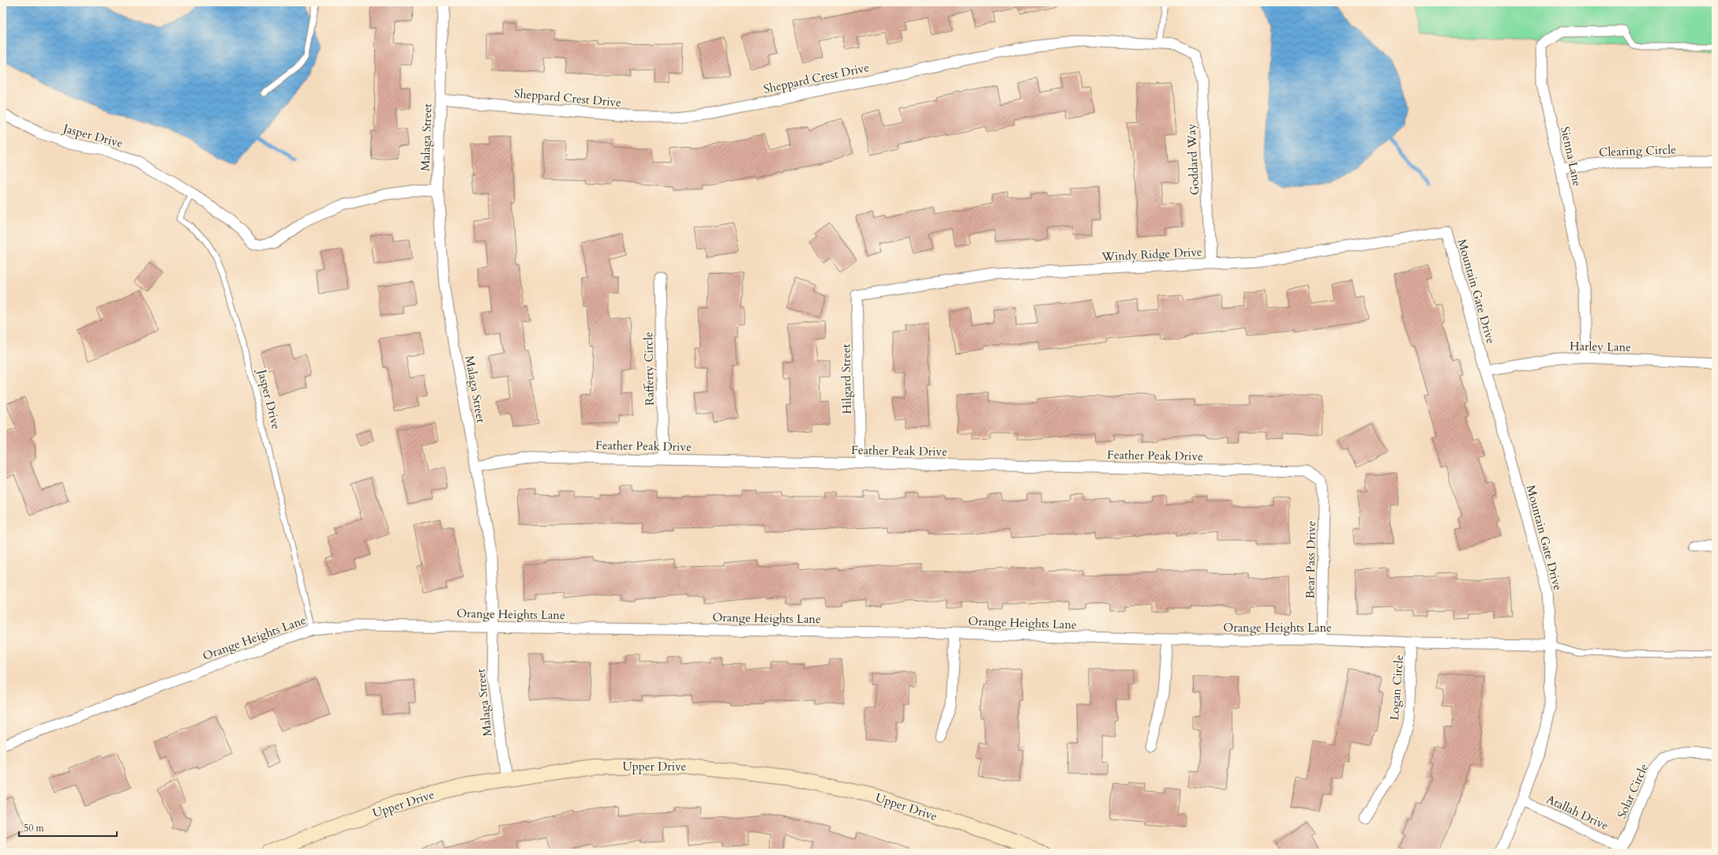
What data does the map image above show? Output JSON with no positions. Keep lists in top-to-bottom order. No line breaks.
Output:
{"streets":{"main road":["Upper Drive"],"street":["Sheppard Crest Drive","Jasper Drive","Malaga Street","Clearing Circle","Sienna Lane","Goddard Way","Windy Ridge Drive","Mountain Gate Drive","Harley Lane","Rafferty Circle","Hilgard Street","Feather Peak Drive","Bear Pass Drive","Orange Heights Lane","Logan Circle","Solar Circle","Atallah Drive"]},"crossings":[["Sheppard Crest Drive","Malaga Street"],["Sheppard Crest Drive","Goddard Way"],["Jasper Drive","Malaga Street"],["Jasper Drive","Orange Heights Lane"],["Malaga Street","Feather Peak Drive"],["Malaga Street","Orange Heights Lane"],["Malaga Street","Upper Drive"],["Clearing Circle","Sienna Lane"],["Sienna Lane","Harley Lane"],["Goddard Way","Windy Ridge Drive"],["Windy Ridge Drive","Mountain Gate Drive"],["Windy Ridge Drive","Hilgard Street"],["Mountain Gate Drive","Harley Lane"],["Mountain Gate Drive","Orange Heights Lane"],["Mountain Gate Drive","Atallah Drive"],["Rafferty Circle","Feather Peak Drive"],["Hilgard Street","Feather Peak Drive"],["Feather Peak Drive","Bear Pass Drive"],["Bear Pass Drive","Orange Heights Lane"],["Orange Heights Lane","Logan Circle"],["Solar Circle","Atallah Drive"]],"scale_bar":"50 m"}
